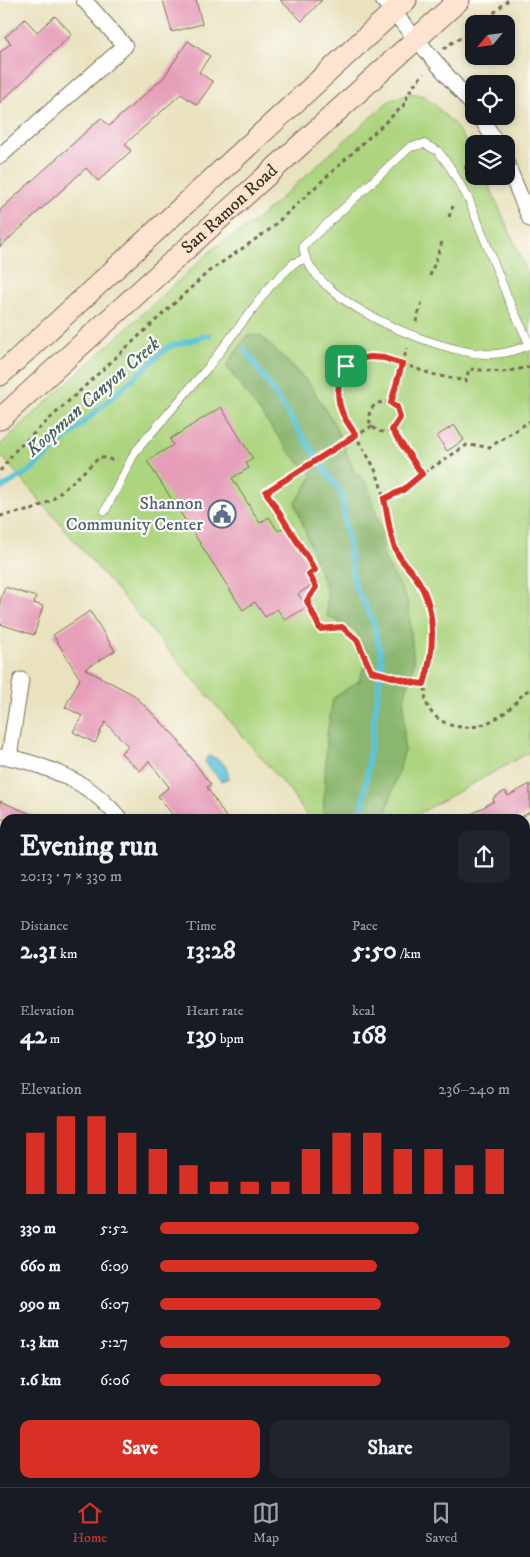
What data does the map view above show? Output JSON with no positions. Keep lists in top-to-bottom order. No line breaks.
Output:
{"streets":{"main road":["San Ramon Road"]},"water":["Koopman Canyon Creek"],"places":{"public building":["Shannon Community Center"]},"north":"bottom left","page":{"heading":["Evening run","20:13 · 7 × 330 m"],"stats":[["Distance","2.31 km"],["Time","13:28"],["Pace","5:50 /km"],["Elevation","42 m"],["Heart rate","139 bpm"],["kcal","168"]],"chart":["Elevation","236–240 m"],"list":[{"name":"330 m","note":"5:52"},{"name":"660 m","note":"6:09"},{"name":"990 m","note":"6:07"},{"name":"1.3 km","note":"5:27"},{"name":"1.6 km","note":"6:06"}],"buttons":["Save","Share"],"tabs":["Home","Map","Saved"]}}
